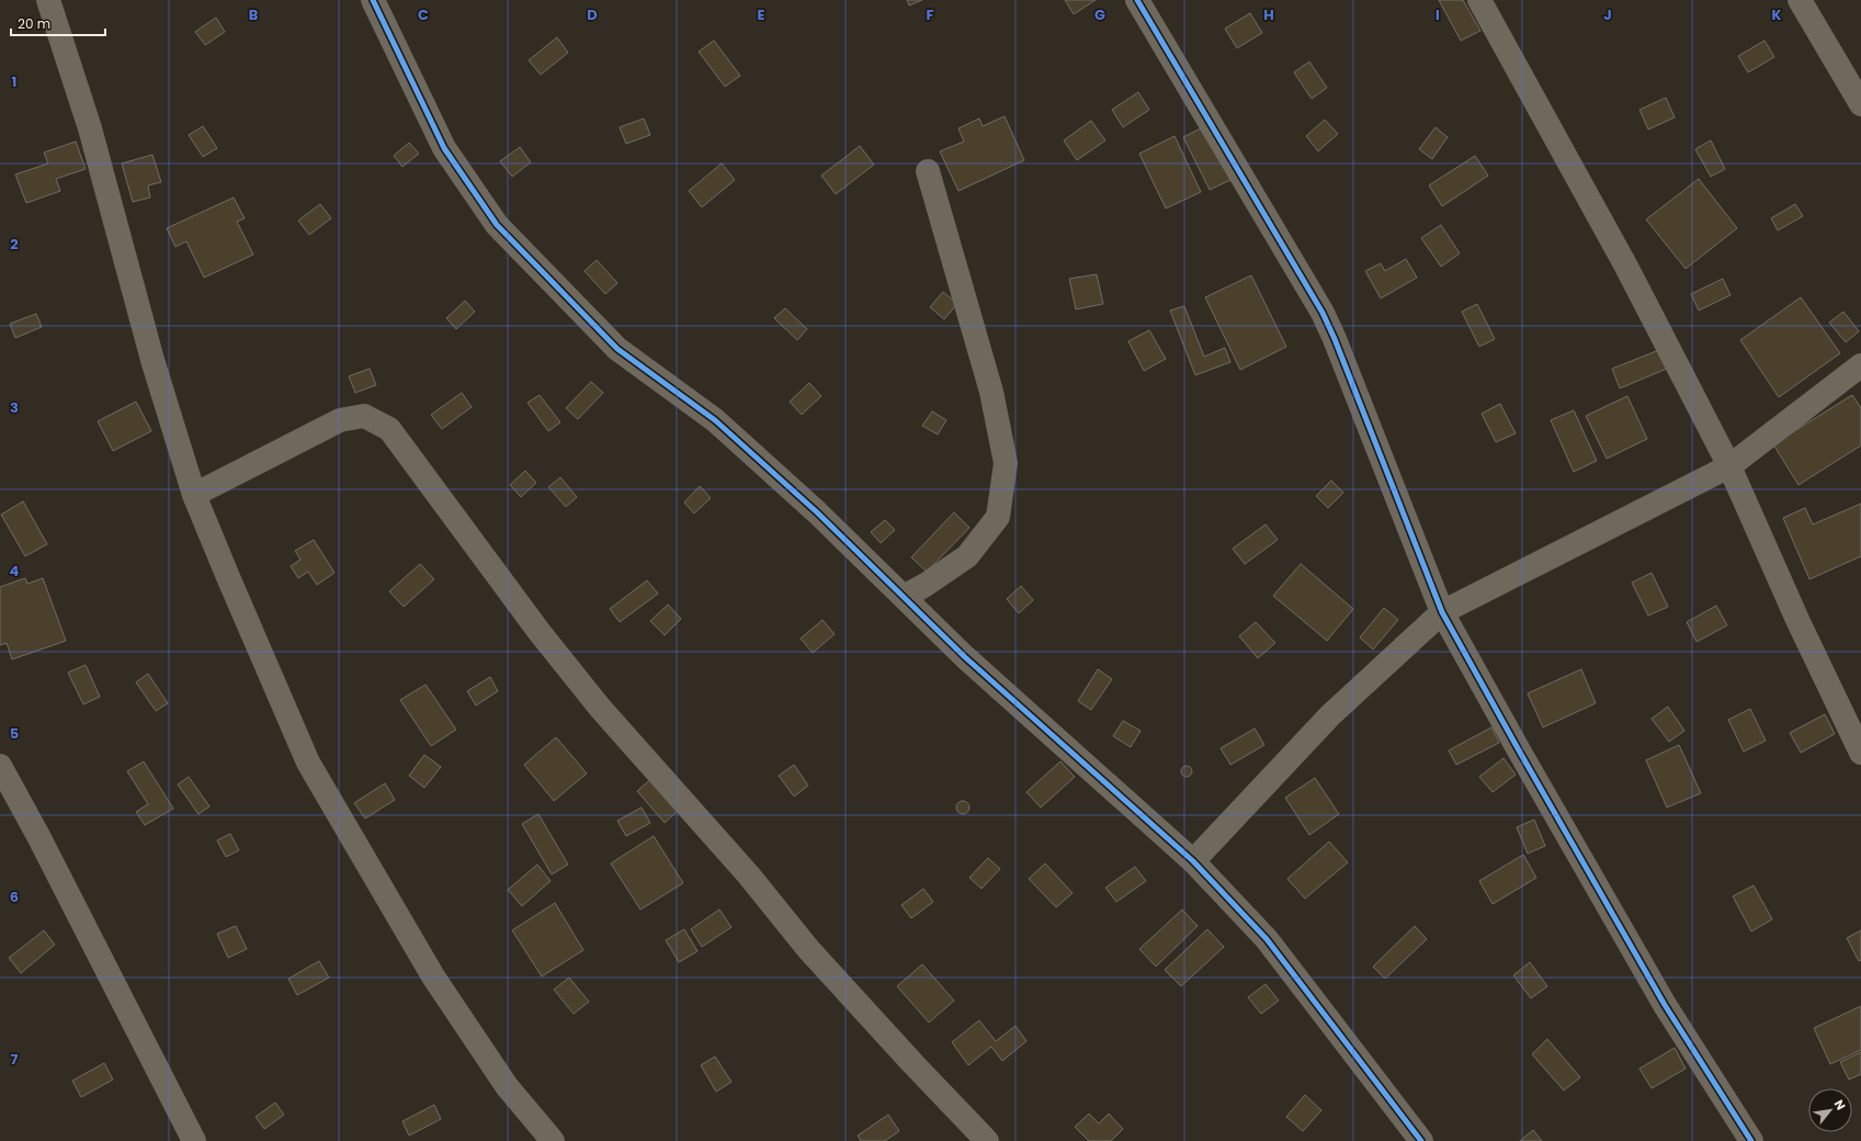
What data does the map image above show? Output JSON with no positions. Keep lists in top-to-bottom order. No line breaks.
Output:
{"scale_bar":"20 m","north":"top right","grid":{"columns":["B","C","D","E","F","G","H","I","J","K"],"rows":["1","2","3","4","5","6","7"]}}
